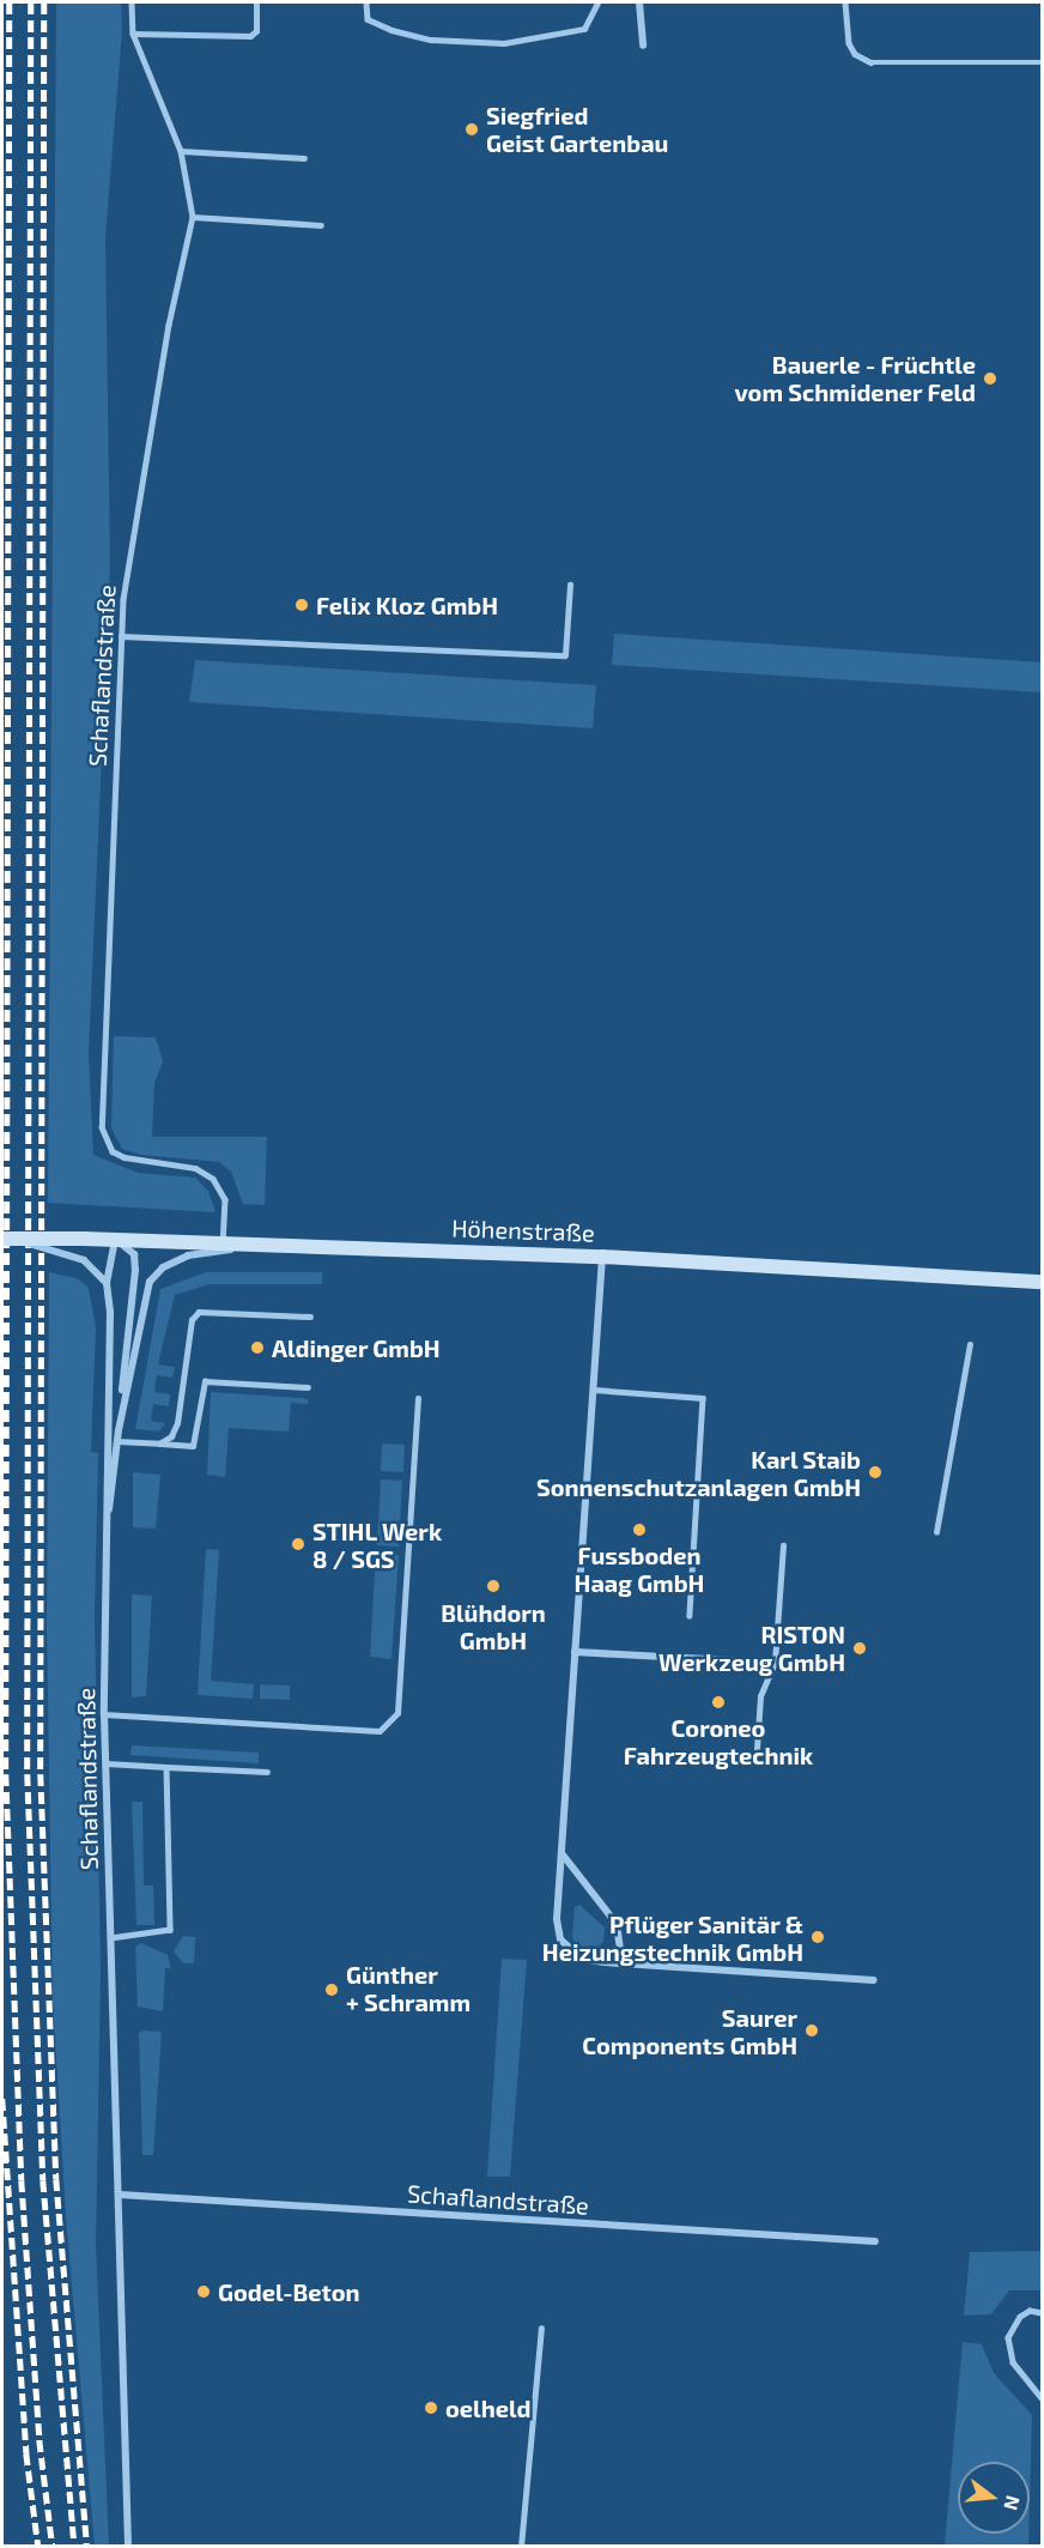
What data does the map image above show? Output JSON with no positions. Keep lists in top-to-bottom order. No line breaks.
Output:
{"streets":{"main road":["Höhenstraße"],"street":["Schaflandstraße"]},"crossings":[["Schaflandstraße","Höhenstraße"]],"places":["Siegfried Geist Gartenbau","Bauerle - Früchtle vom Schmidener Feld","Felix Kloz GmbH","Aldinger GmbH","Karl Staib Sonnenschutzanlagen GmbH","Fussboden Haag GmbH","STIHL Werk 8 / SGS","Blühdorn GmbH","RISTON Werkzeug GmbH","Coroneo Fahrzeugtechnik","Pflüger Sanitär & Heizungstechnik GmbH","Günther + Schramm","Saurer Components GmbH","Godel-Beton","oelheld"],"north":"right"}
